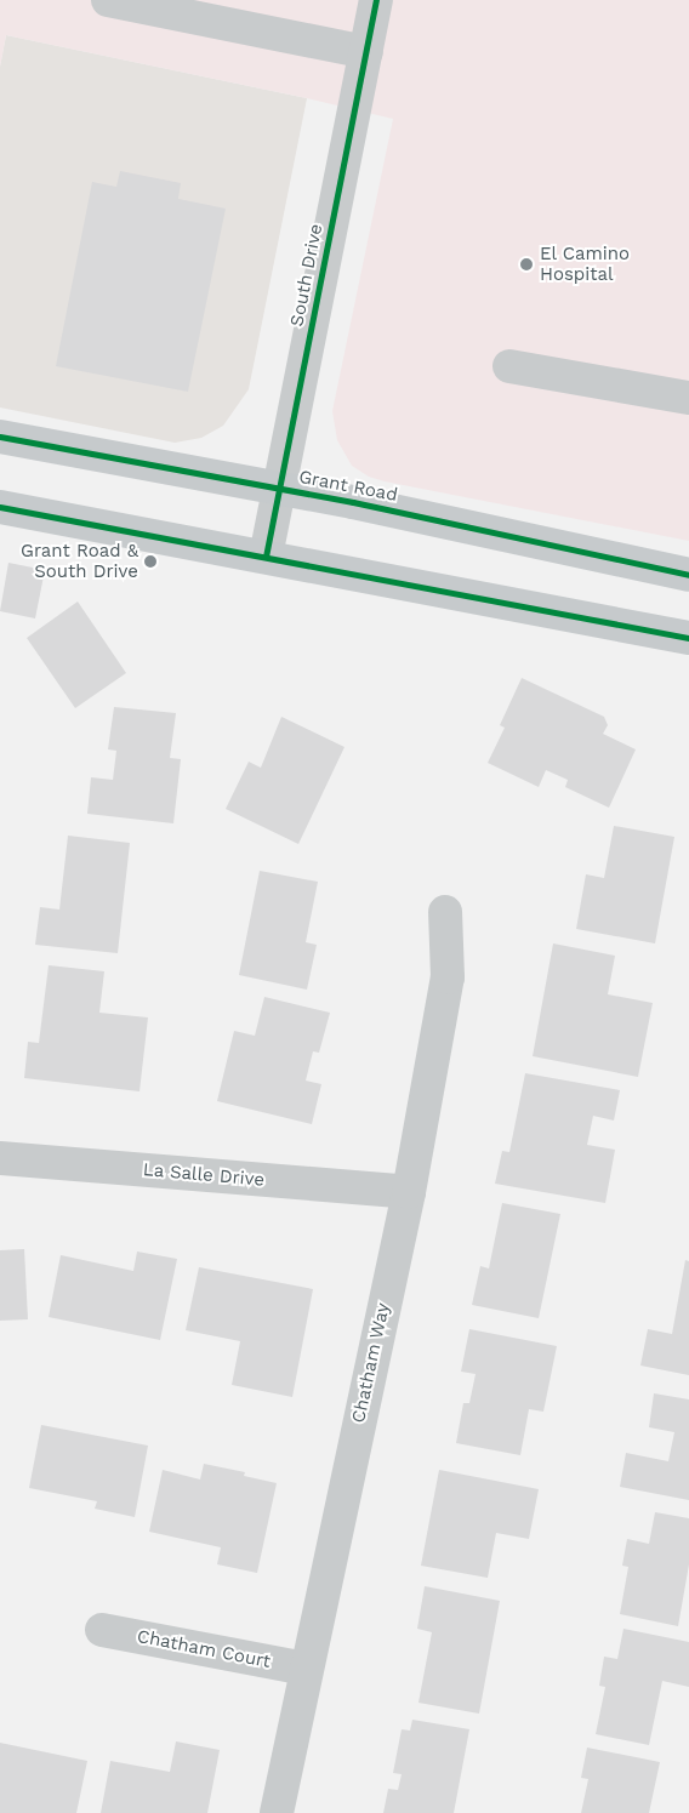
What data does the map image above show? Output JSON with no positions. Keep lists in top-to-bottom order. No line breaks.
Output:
{"streets":{"main road":["Grant Road"],"street":["South Drive","La Salle Drive","Chatham Way","Chatham Court"]},"crossings":[["South Drive","Grant Road"],["La Salle Drive","Chatham Way"],["Chatham Way","Chatham Court"]],"places":["El Camino Hospital","Grant Road & South Drive"]}
